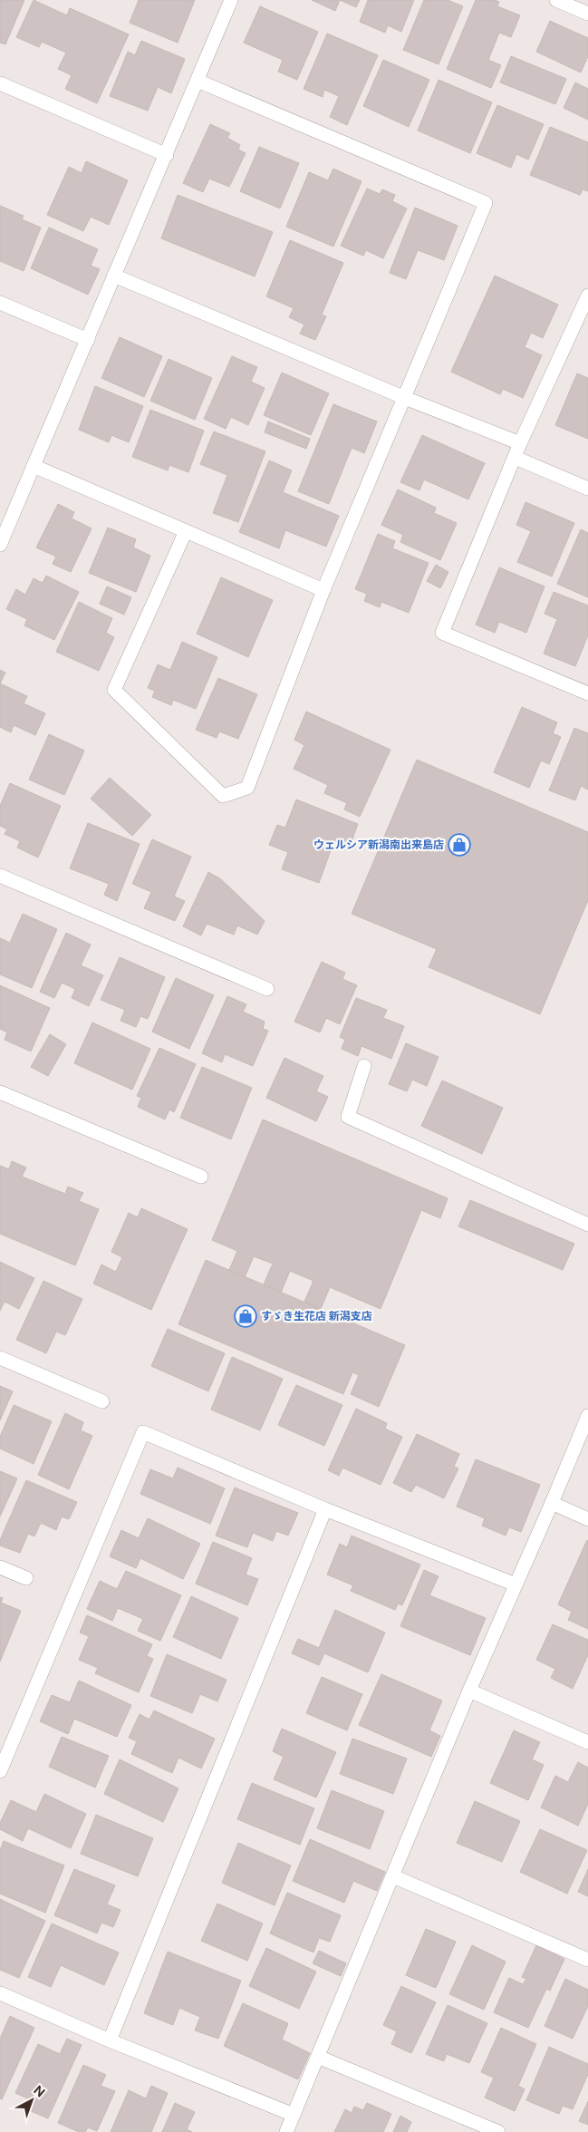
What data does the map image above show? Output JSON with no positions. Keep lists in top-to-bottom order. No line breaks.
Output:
{"places":{"shop":["ウェルシア新潟南出来島店","すゞき生花店 新潟支店"]},"north":"top right"}
